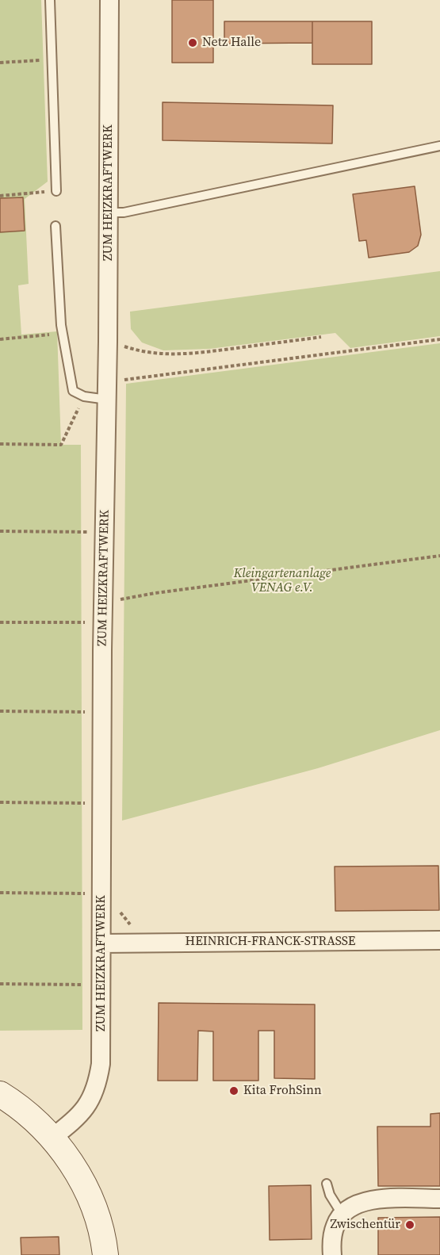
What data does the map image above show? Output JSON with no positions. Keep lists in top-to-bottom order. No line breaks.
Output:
{"streets":{"street":["ZUM HEIZKRAFTWERK","HEINRICH-FRANCK-STRASSE"]},"crossings":[["ZUM HEIZKRAFTWERK","HEINRICH-FRANCK-STRASSE"]],"parks":["Kleingartenanlage VENAG e.V."],"places":["Netz Halle","Kita FrohSinn","Zwischentür"]}
